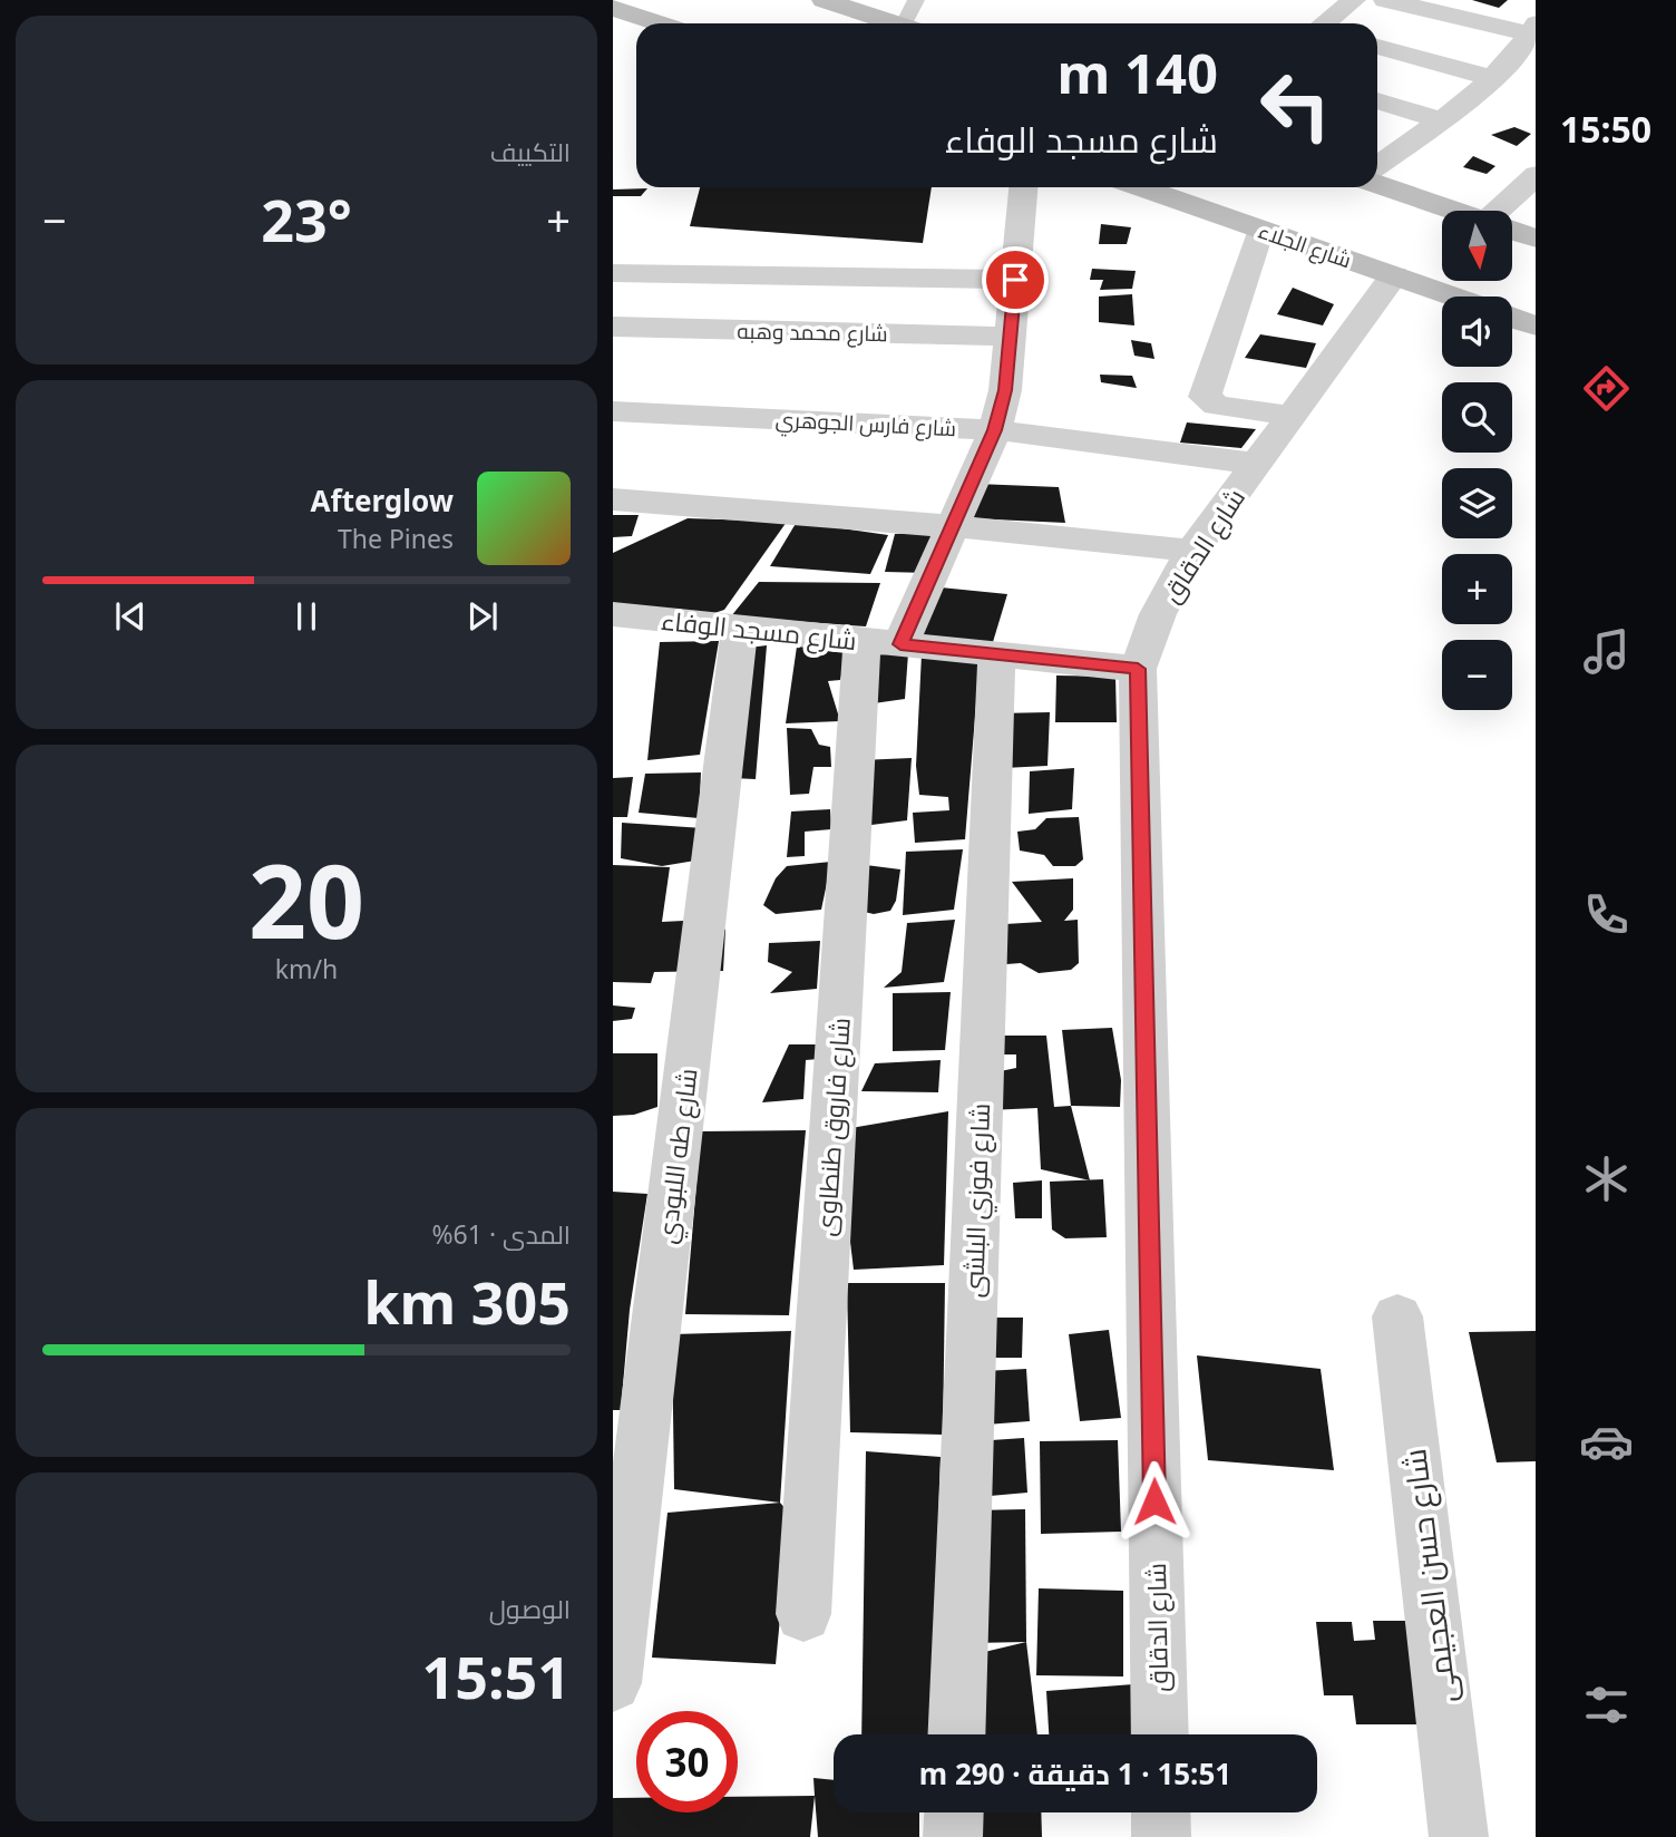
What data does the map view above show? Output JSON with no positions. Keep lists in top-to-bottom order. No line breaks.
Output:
{"streets":{"main road":["شارع الجلاء"],"street":["شارع محمد وهبه","شارع فارس الجوهري","شارع الدقاق","شارع مسجد الوفاء","شارع فاروق طنطاوى","شارع طه اللبودي","شارع فوزي البلشى","شارع حسن العجيمى"]},"crossings":[["شارع الجلاء","شارع الدقاق"],["شارع محمد وهبه","شارع فاروق طنطاوى"],["شارع فارس الجوهري","شارع الدقاق"],["شارع فارس الجوهري","شارع فاروق طنطاوى"],["شارع الدقاق","شارع مسجد الوفاء"],["شارع مسجد الوفاء","شارع فاروق طنطاوى"],["شارع مسجد الوفاء","شارع طه اللبودي"],["شارع مسجد الوفاء","شارع فوزي البلشى"]],"north":"bottom","page":{"tabs":"15:50","tile":["التكييف",["20","km/h"],["المدى · 61%","305 km"],["الوصول","15:51"]],"turn":["140 m","شارع مسجد الوفاء"],"heat":["−","23°","+"],"map_buttons":["+","−"],"song":["Afterglow","The Pines"],"limit":"30","trip":"15:51 · 1 دقيقة · 290 m"}}
